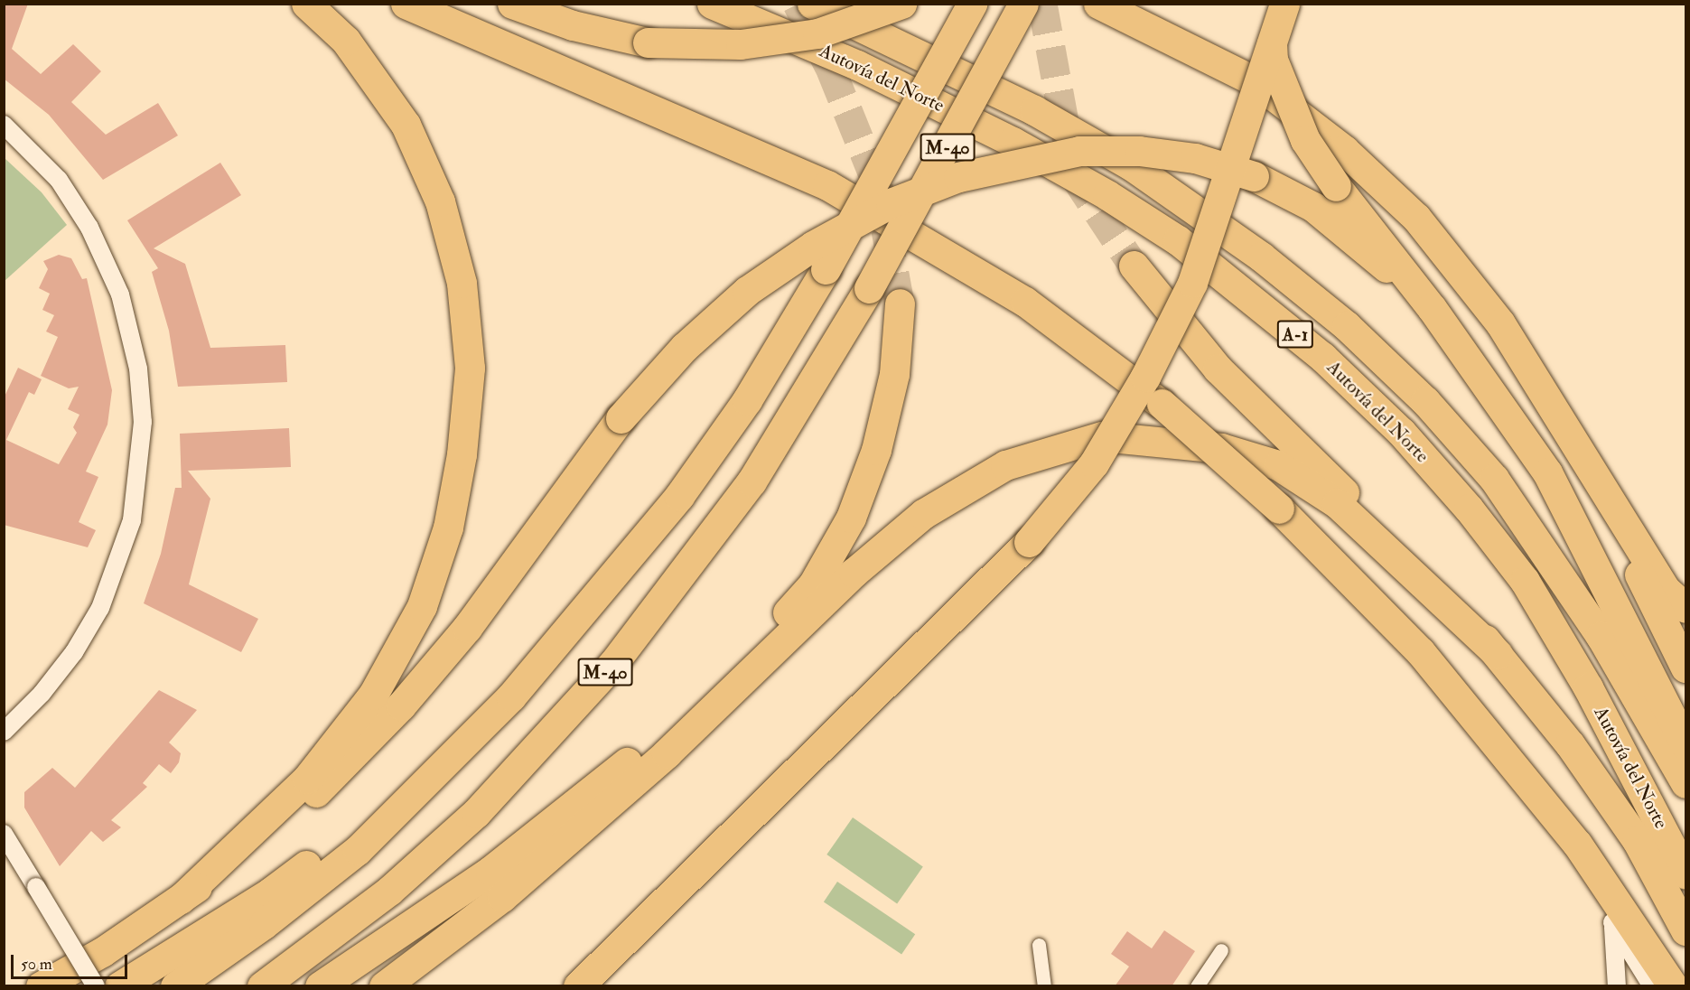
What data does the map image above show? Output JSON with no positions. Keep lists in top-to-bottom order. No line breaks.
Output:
{"streets":{"highway":["Autovía del Norte","M-40","A-1"]},"scale_bar":"50 m"}
